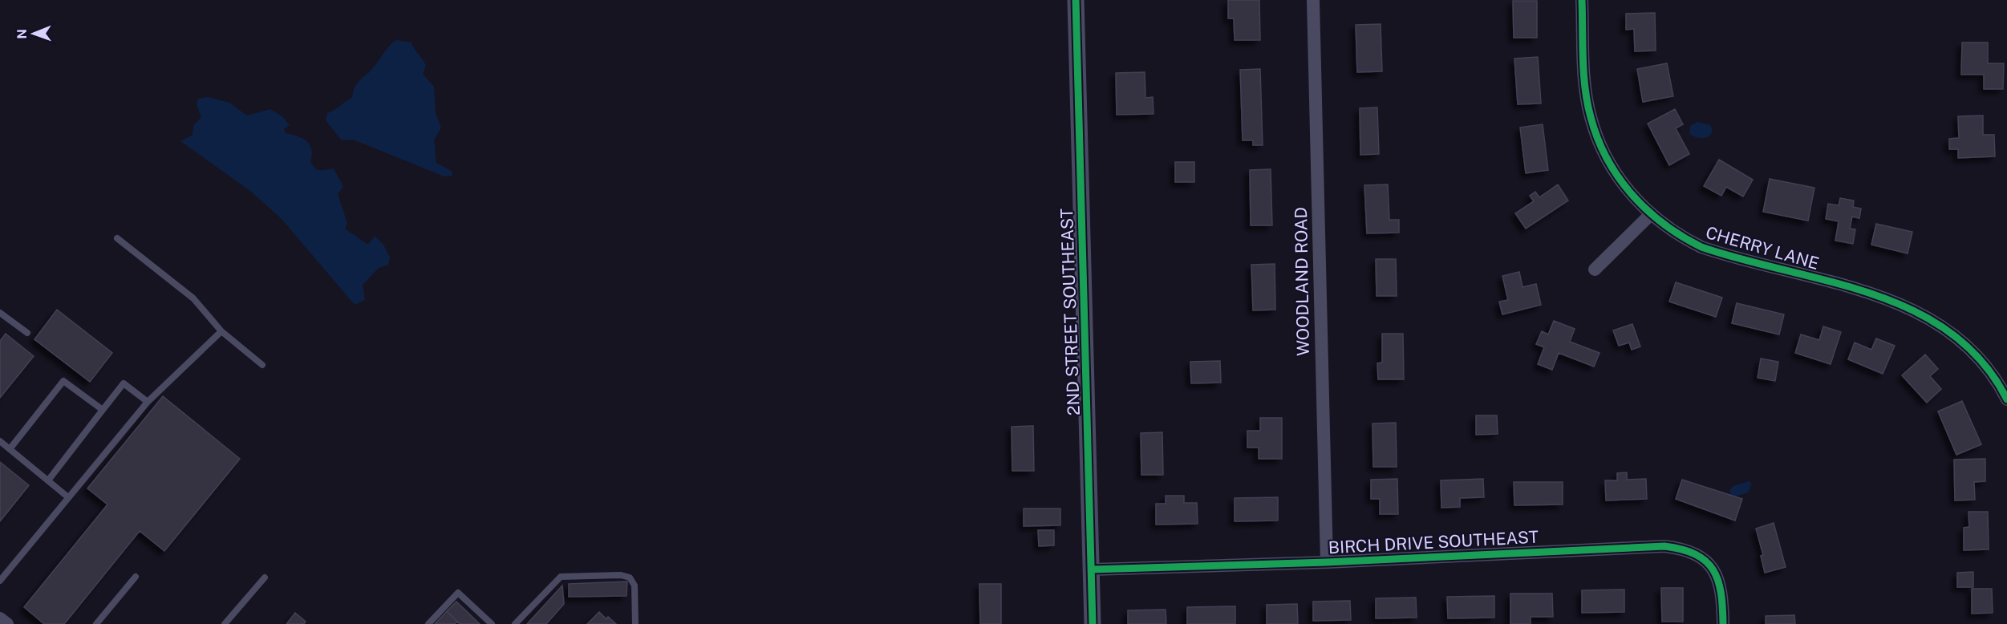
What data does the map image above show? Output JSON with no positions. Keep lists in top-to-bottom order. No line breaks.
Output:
{"streets":{"street":["CHERRY LANE","WOODLAND ROAD","2ND STREET SOUTHEAST","BIRCH DRIVE SOUTHEAST"]},"crossings":[["WOODLAND ROAD","BIRCH DRIVE SOUTHEAST"],["2ND STREET SOUTHEAST","BIRCH DRIVE SOUTHEAST"]],"north":"left"}
